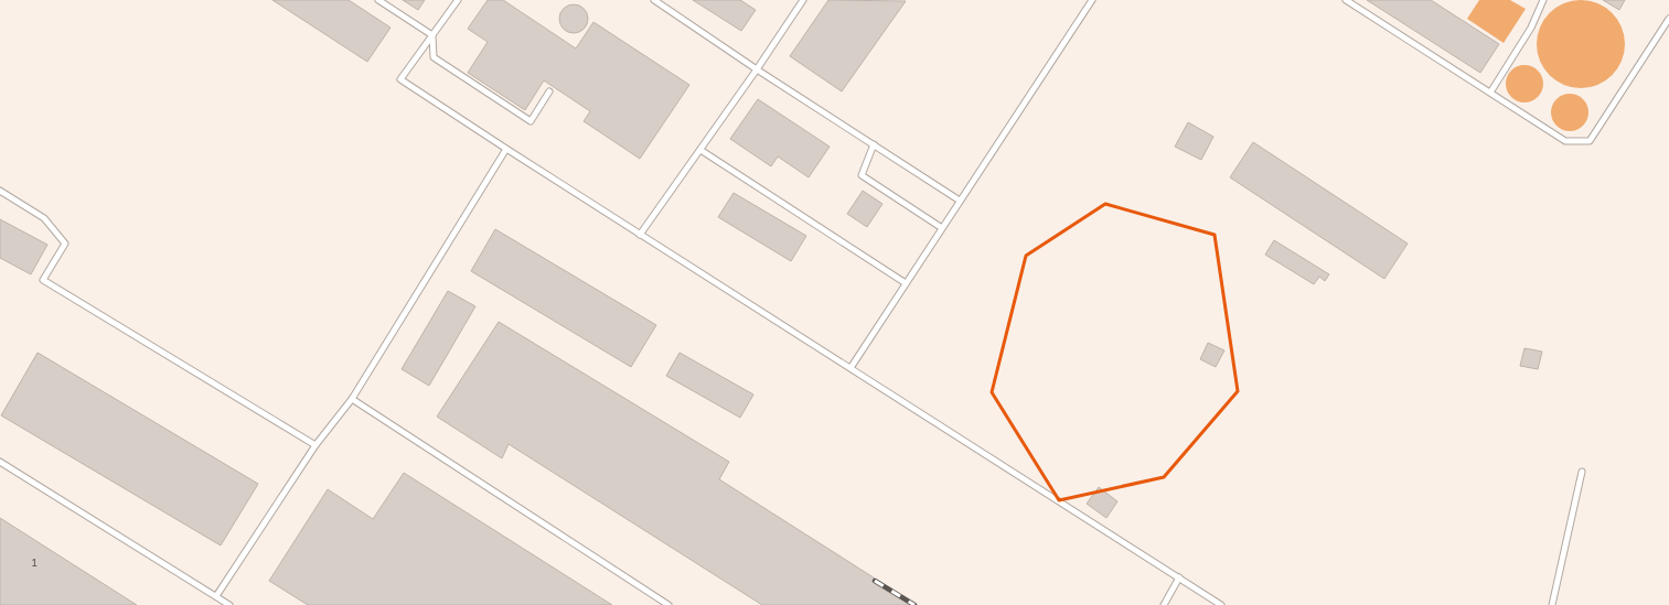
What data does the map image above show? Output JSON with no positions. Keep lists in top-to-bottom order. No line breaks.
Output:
{"house_numbers":["1"]}
